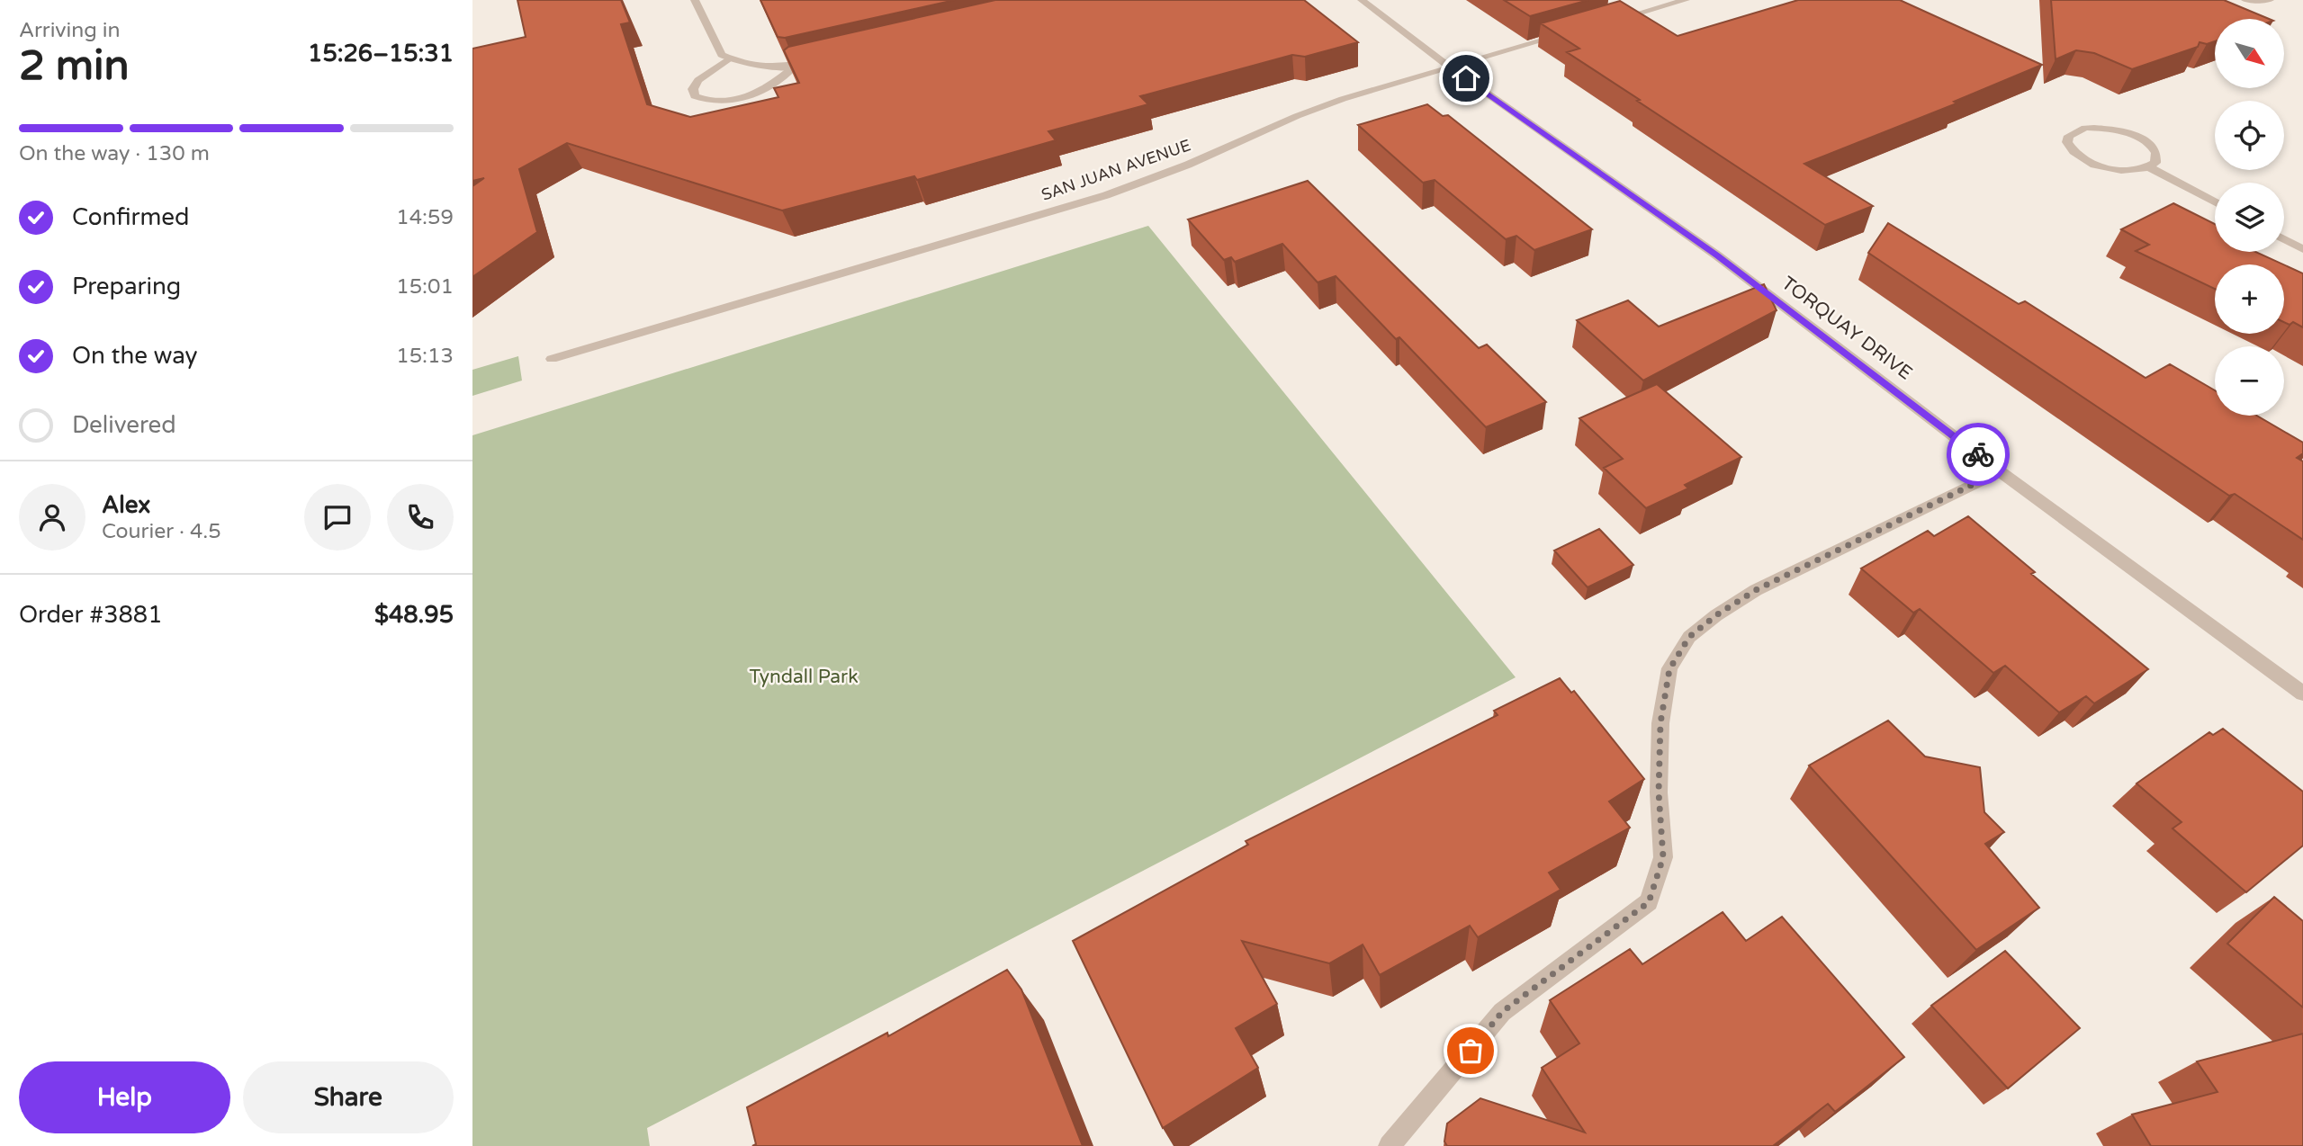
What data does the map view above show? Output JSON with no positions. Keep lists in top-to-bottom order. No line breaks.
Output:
{"streets":{"street":["SAN JUAN AVENUE","TORQUAY DRIVE"]},"crossings":[["SAN JUAN AVENUE","TORQUAY DRIVE"]],"parks":["Tyndall Park"],"north":"bottom right","page":{"heading":["2 min","Arriving in","15:26–15:31"],"panel":["Alex","Courier · 4.5","Order #3881","$48.95"],"map_buttons":["+","−"],"bar":"On the way · 130 m","list":[["Confirmed","14:59"],["Preparing","15:01"],["On the way","15:13"],"Delivered"],"buttons":["Help","Share"]}}
